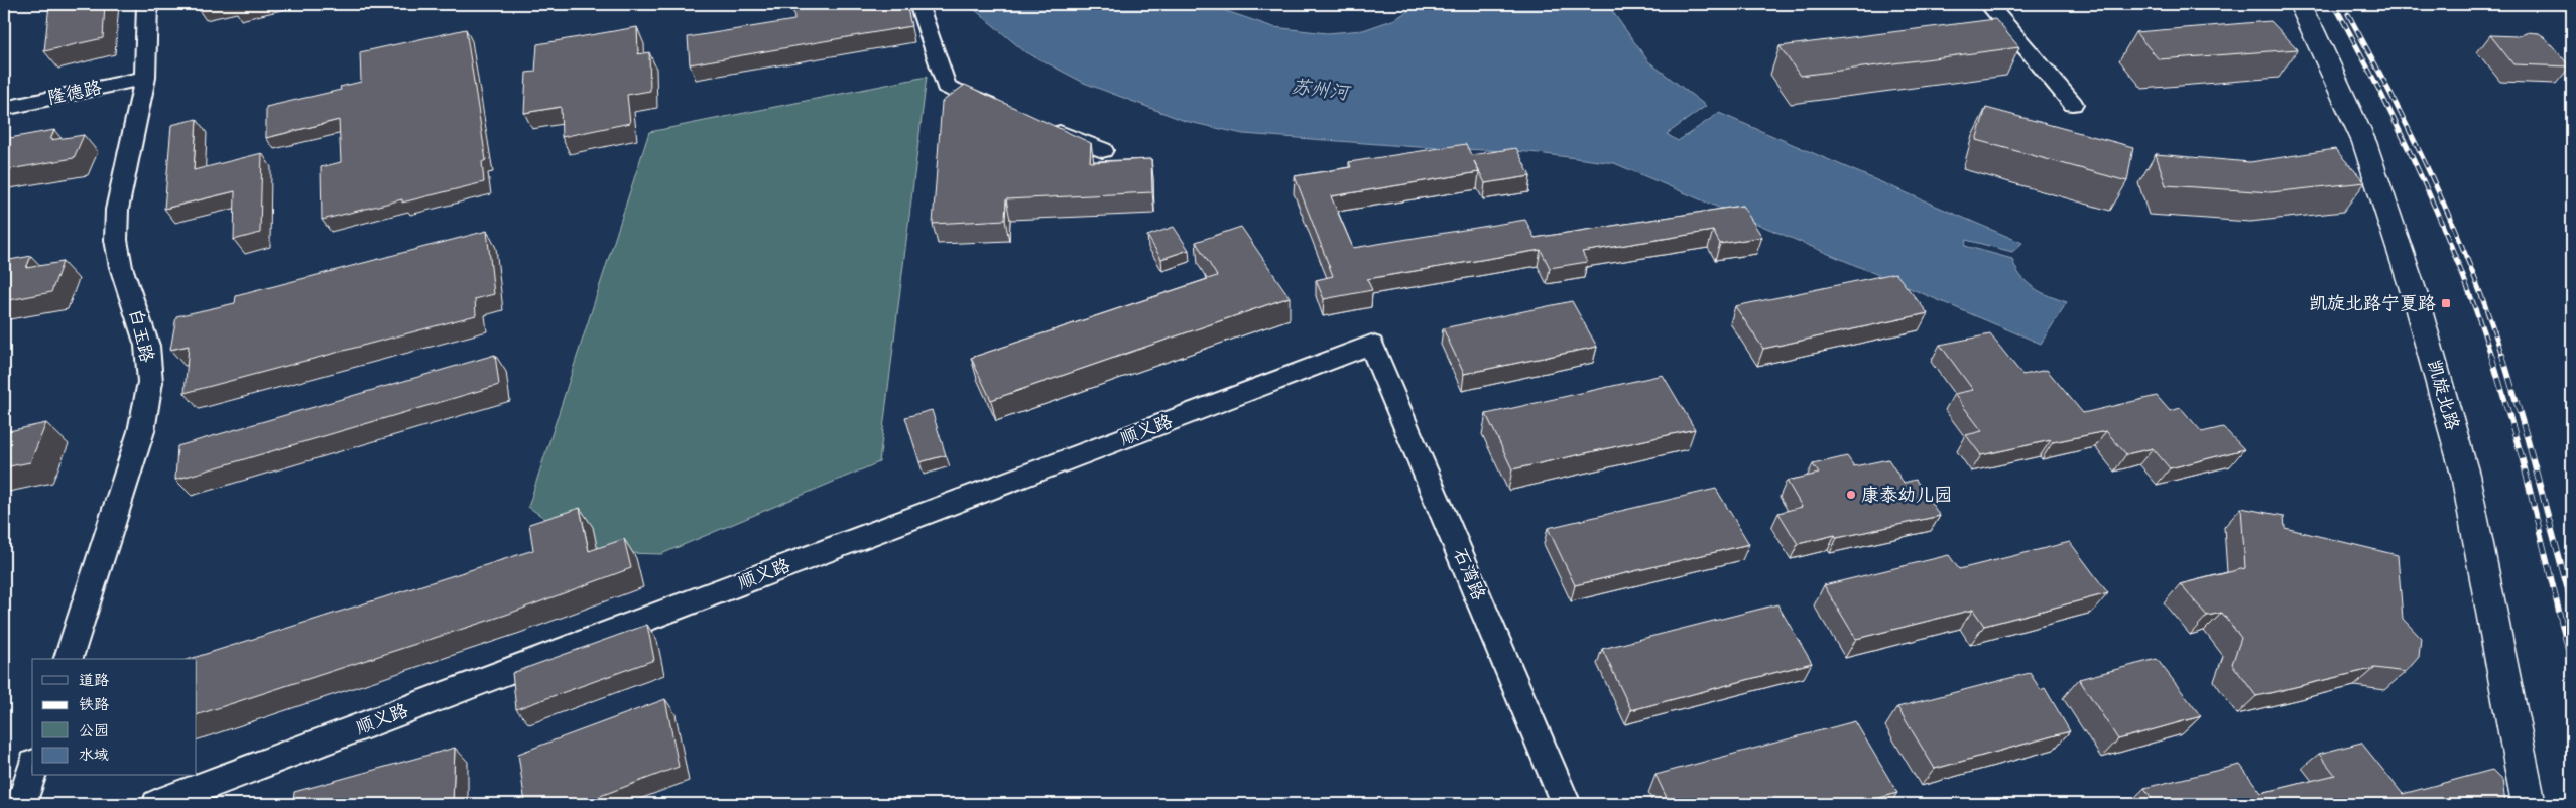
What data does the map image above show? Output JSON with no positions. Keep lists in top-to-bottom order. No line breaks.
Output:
{"streets":{"street":["隆德路","白玉路","凯旋北路","顺义路","石湾路"]},"crossings":[["隆德路","白玉路"],["顺义路","石湾路"]],"water":["苏州河"],"places":{"transit":["凯旋北路宁夏路"],"other":["康泰幼儿园"]},"legend":["道路","铁路","公园","水域"]}
